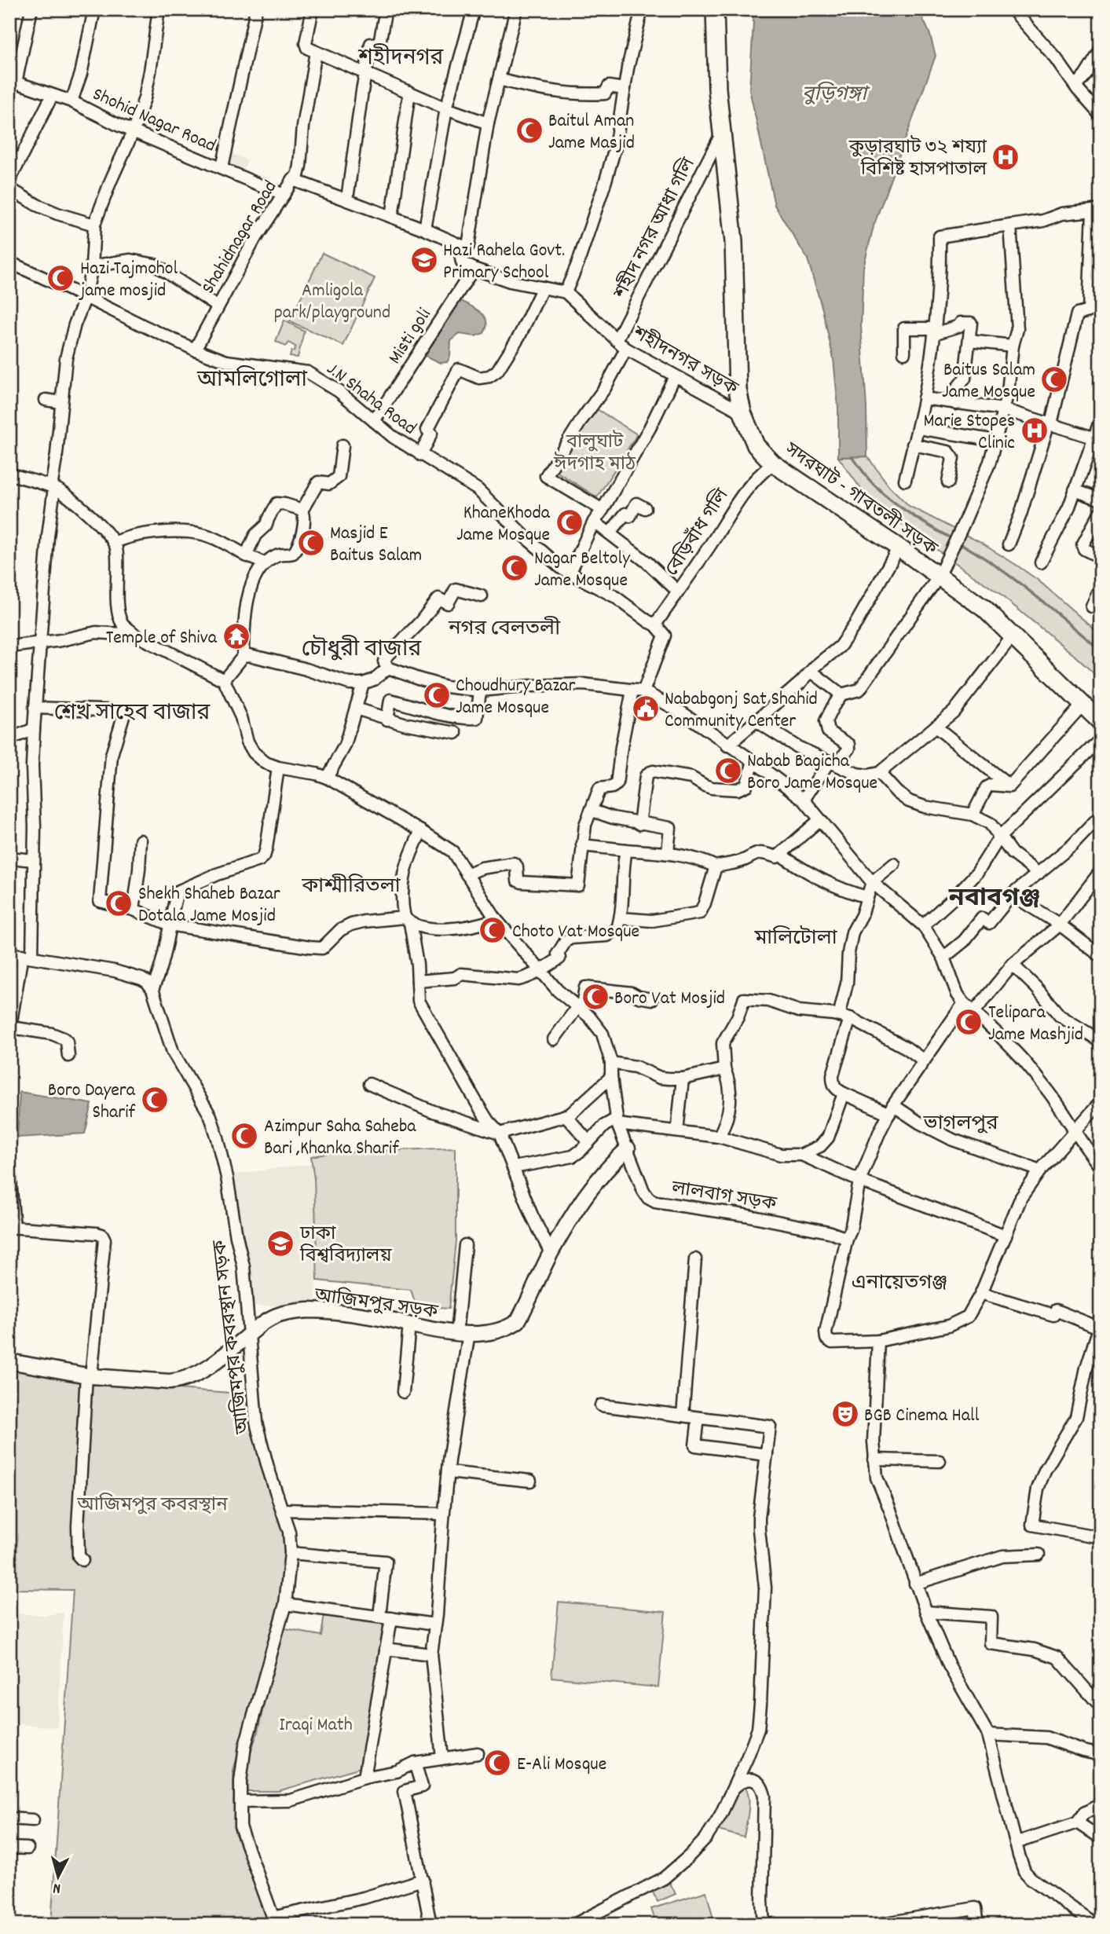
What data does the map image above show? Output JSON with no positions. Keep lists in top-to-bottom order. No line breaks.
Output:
{"streets":{"highway":["সদরঘাট - গাবতলী সড়ক"],"main road":["আজিমপুর সড়ক"],"street":["Shohid Nagar Road","শহীদ নগর আধা গলি","Shahidnagar Road","Misti goli","শহীদনগর সড়ক","J.N Shaha Road","বেড়িবাঁধ গলি","লালবাগ সড়ক","আজিমপুর কবরস্থান সড়ক"]},"crossings":[["Shohid Nagar Road","Shahidnagar Road"],["শহীদ নগর আধা গলি","শহীদনগর সড়ক"],["শহীদ নগর আধা গলি","সদরঘাট - গাবতলী সড়ক"],["Shahidnagar Road","J.N Shaha Road"],["Misti goli","J.N Shaha Road"],["শহীদনগর সড়ক","সদরঘাট - গাবতলী সড়ক"],["J.N Shaha Road","বেড়িবাঁধ গলি"],["সদরঘাট - গাবতলী সড়ক","বেড়িবাঁধ গলি"],["লালবাগ সড়ক","আজিমপুর সড়ক"],["আজিমপুর সড়ক","আজিমপুর কবরস্থান সড়ক"]],"districts":["শহীদনগর","আমলিগোলা","নগর বেলতলী","চৌধুরী বাজার","শেখ সাহেব বাজার","কাশ্মীরিতলা","নবাবগঞ্জ","মালিটোলা","ভাগলপুর","এনায়েতগঞ্জ"],"water":["বুড়িগঙ্গা"],"parks":["Amligola park/playground","বালুঘাট ঈদগাহ মাঠ","আজিমপুর কবরস্থান","Iraqi Math"],"places":{"mosque":["Baitul Aman Jame Masjid","Hazi Tajmohol jame mosjid","Baitus Salam Jame Mosque","KhaneKhoda Jame Mosque","Masjid E Baitus Salam","Nagar Beltoly Jame Mosque","Choudhury Bazar Jame Mosque","Nabab Bagicha Boro Jame Mosque","Shekh Shaheb Bazar Dotala Jame Mosjid","Choto Vat Mosque","Boro Vat Mosjid","Telipara Jame Mashjid","Boro Dayera Sharif","Azimpur Saha Saheba Bari ,Khanka Sharif","E-Ali Mosque"],"hospital":["কুড়ারঘাট ৩২ শয্যা বিশিষ্ট হাসপাতাল","Marie Stopes Clinic"],"school or university":["Hazi Rahela Govt. Primary School","ঢাকা বিশ্ববিদ্যালয়"],"temple":["Temple of Shiva"],"public building":["Nababgonj Sat Shahid Community Center"],"theatre":["BGB Cinema Hall"]},"north":"bottom"}
